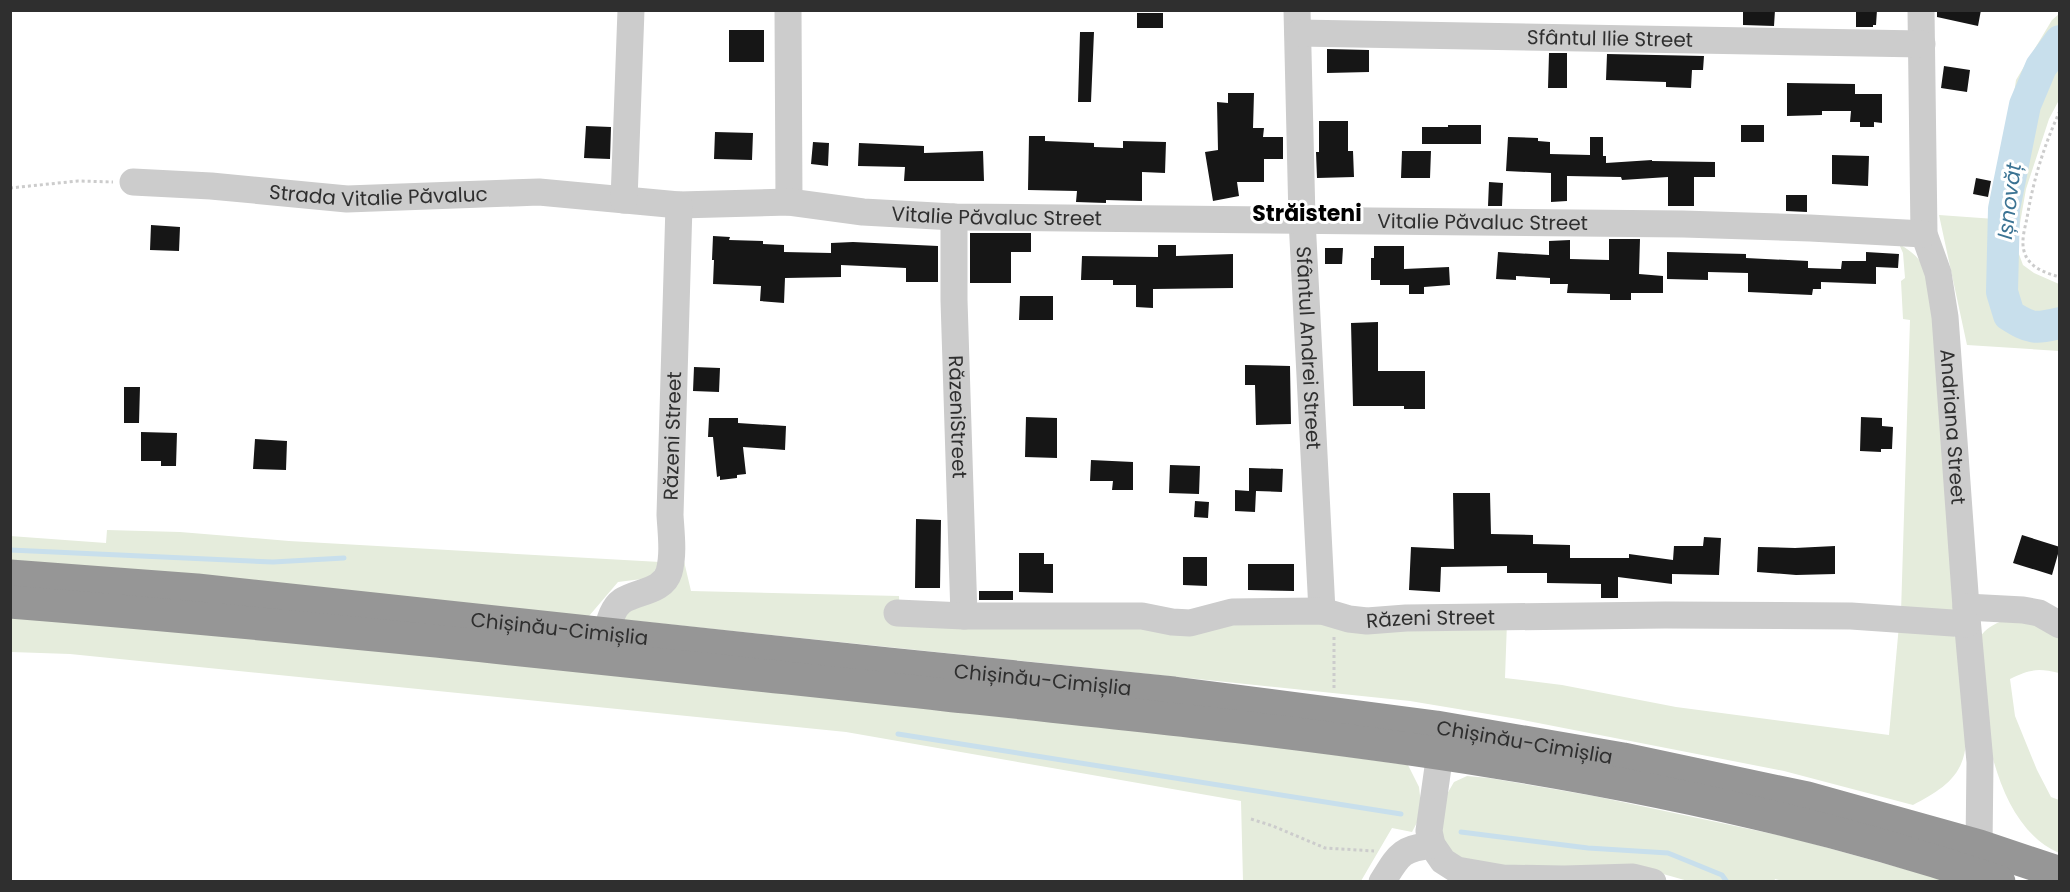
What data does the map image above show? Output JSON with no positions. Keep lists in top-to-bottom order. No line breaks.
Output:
{"streets":{"highway":["Chișinău-Cimișlia"],"street":["Sfântul Ilie Street","Strada Vitalie Păvaluc","Vitalie Păvaluc Street","Sfântul Andrei Street","RăzeniStreet","Andriana Street","Răzeni Street"]},"crossings":[["Sfântul Ilie Street","Sfântul Andrei Street"],["Sfântul Ilie Street","Andriana Street"],["Strada Vitalie Păvaluc","Vitalie Păvaluc Street"],["Vitalie Păvaluc Street","Sfântul Andrei Street"],["Vitalie Păvaluc Street","RăzeniStreet"],["Vitalie Păvaluc Street","Andriana Street"],["Vitalie Păvaluc Street","Răzeni Street"],["Sfântul Andrei Street","Răzeni Street"],["RăzeniStreet","Răzeni Street"],["Andriana Street","Răzeni Street"],["Andriana Street","Chișinău-Cimișlia"],["Răzeni Street","Chișinău-Cimișlia"]],"districts":["Străisteni"],"water":["Ișnovăț"]}
